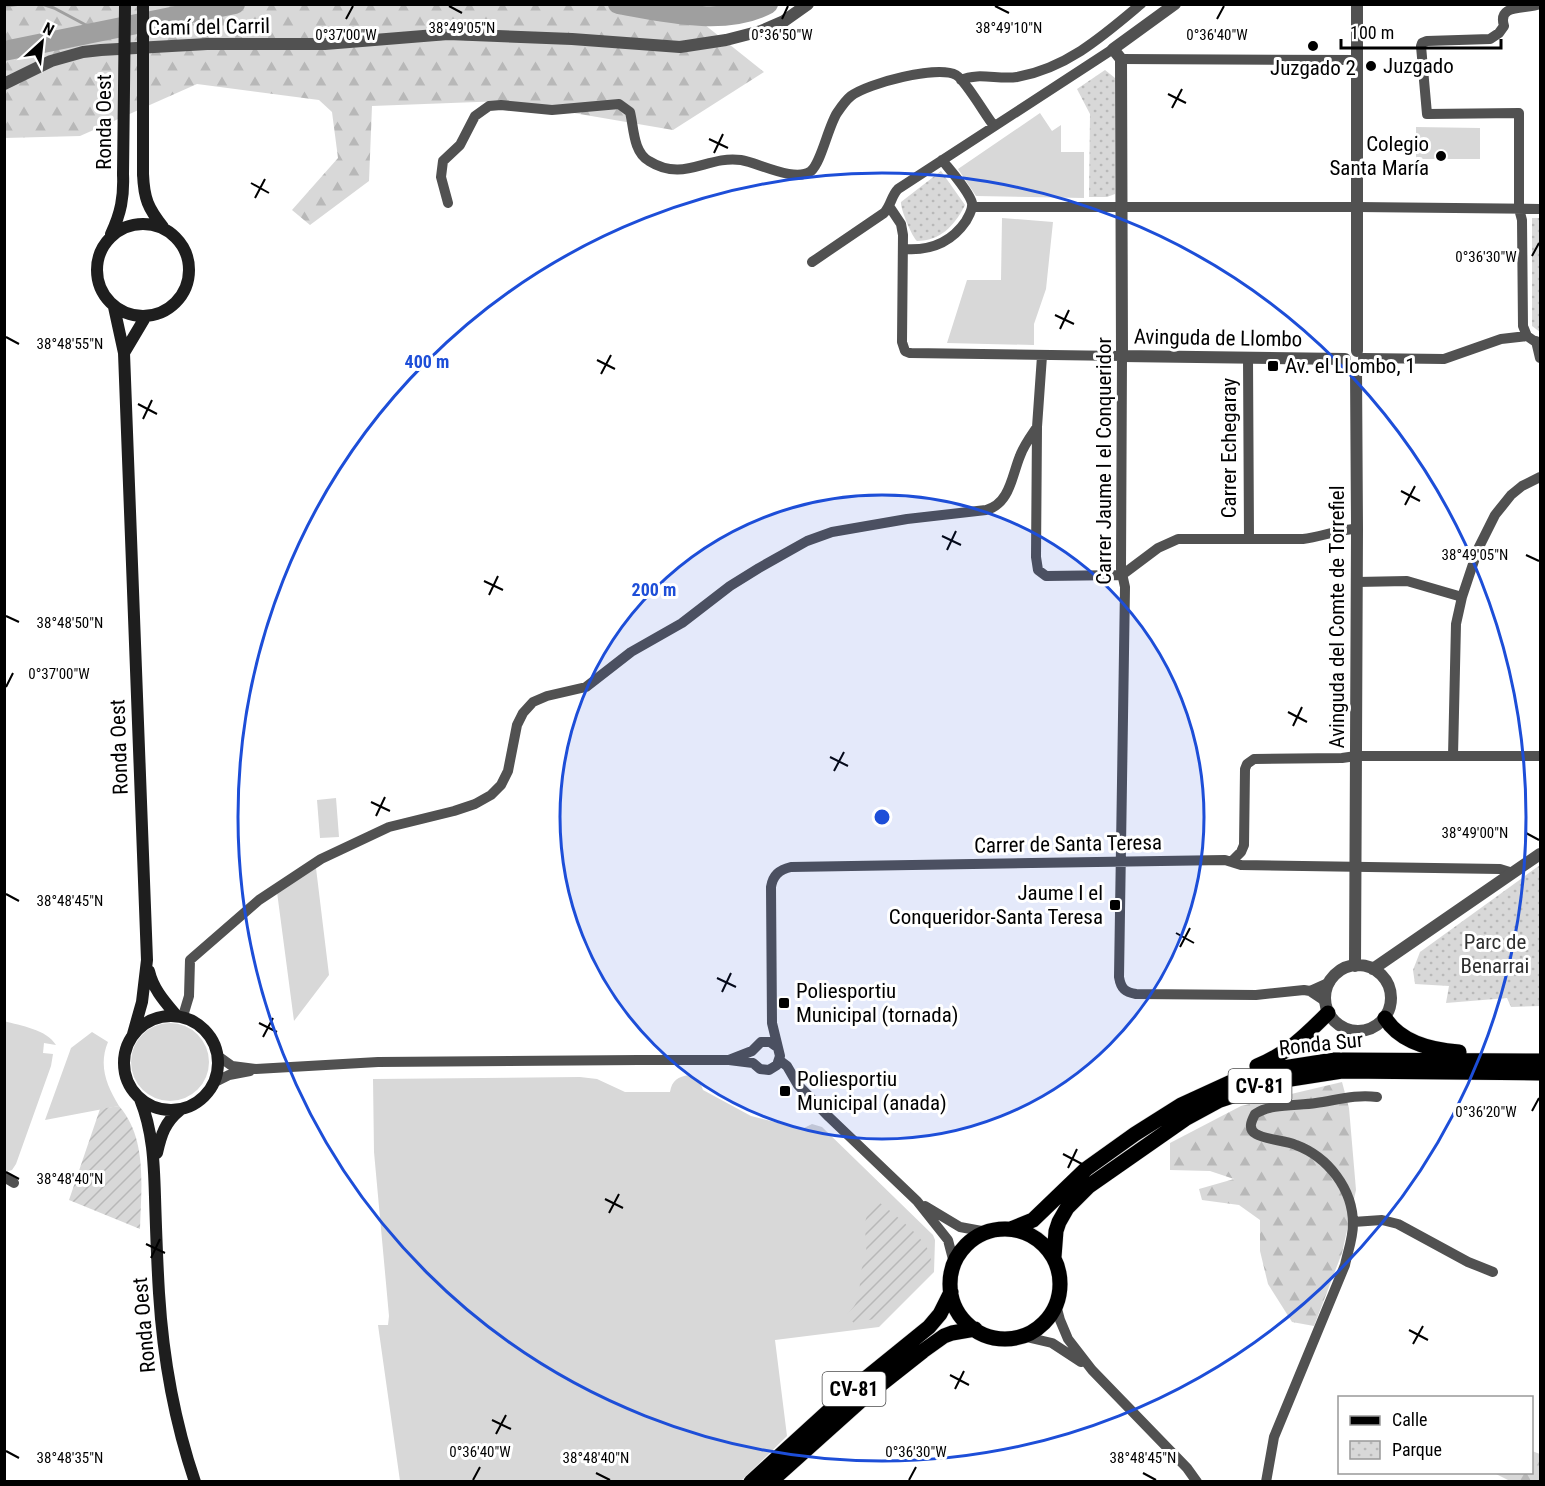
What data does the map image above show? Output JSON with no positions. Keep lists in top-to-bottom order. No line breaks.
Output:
{"streets":{"main road":["Ronda Oest","Ronda Sur","CV-81"],"street":["Camí del Carril","Avinguda de Llombo","Carrer Echegaray","Carrer Jaume I el Conqueridor","Avinguda del Comte de Torrefiel","Carrer de Santa Teresa"]},"crossings":[["Avinguda de Llombo","Carrer Echegaray"],["Avinguda de Llombo","Carrer Jaume I el Conqueridor"],["Avinguda de Llombo","Avinguda del Comte de Torrefiel"],["Carrer Jaume I el Conqueridor","Carrer de Santa Teresa"],["Avinguda del Comte de Torrefiel","Carrer de Santa Teresa"],["Ronda Sur","CV-81"]],"parks":["Parc de Benarrai"],"places":{"other":["Juzgado 2","Juzgado","Colegio Santa María"],"transit":["Av. el Llombo, 1","Jaume I el Conqueridor-Santa Teresa","Poliesportiu Municipal (tornada)","Poliesportiu Municipal (anada)"]},"legend":["Calle","Parque"],"scale_bar":"100 m","north":"top right","coordinates":["38°49'05\"N","38°49'10\"N","0°37'00\"W","0°36'50\"W","0°36'40\"W","0°36'30\"W","38°48'55\"N","38°48'50\"N","38°49'00\"N","38°48'45\"N","0°36'20\"W","38°48'40\"N","38°48'35\"N"],"rings":["400 m","200 m"]}
